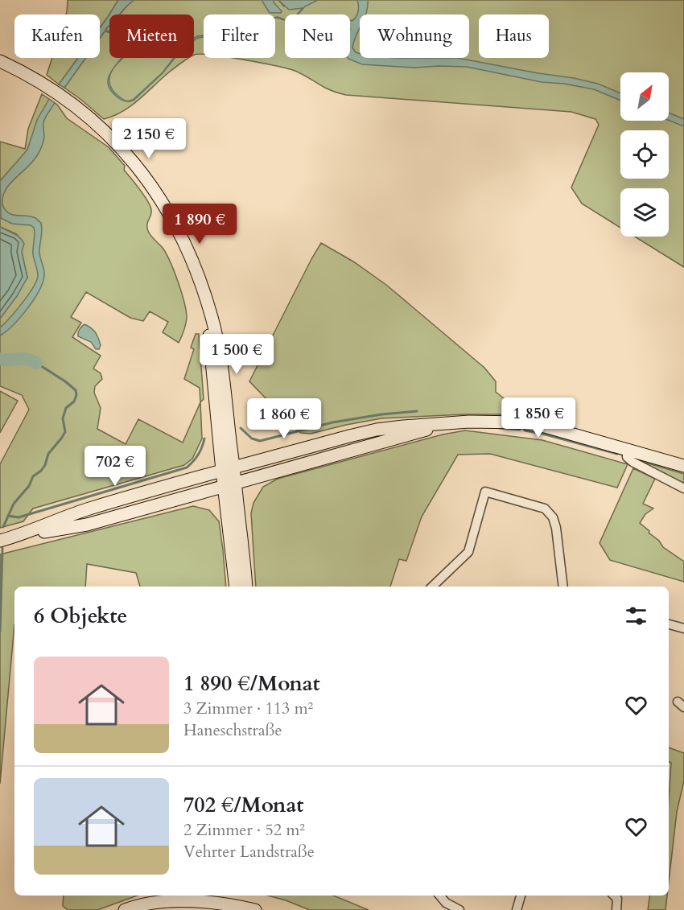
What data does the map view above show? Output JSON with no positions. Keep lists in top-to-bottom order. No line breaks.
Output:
{"north":"top right","page":{"chip":["Kaufen","Mieten","Filter","Neu","Wohnung","Haus"],"price":["2 150 €","1 890 €","1 500 €","1 850 €","1 860 €","702 €"],"heading":"6 Objekte","list":[{"name":"1 890 €/Monat","note":"3 Zimmer · 113 m² · Haneschstraße"},{"name":"702 €/Monat","note":"2 Zimmer · 52 m² · Vehrter Landstraße"}]}}
